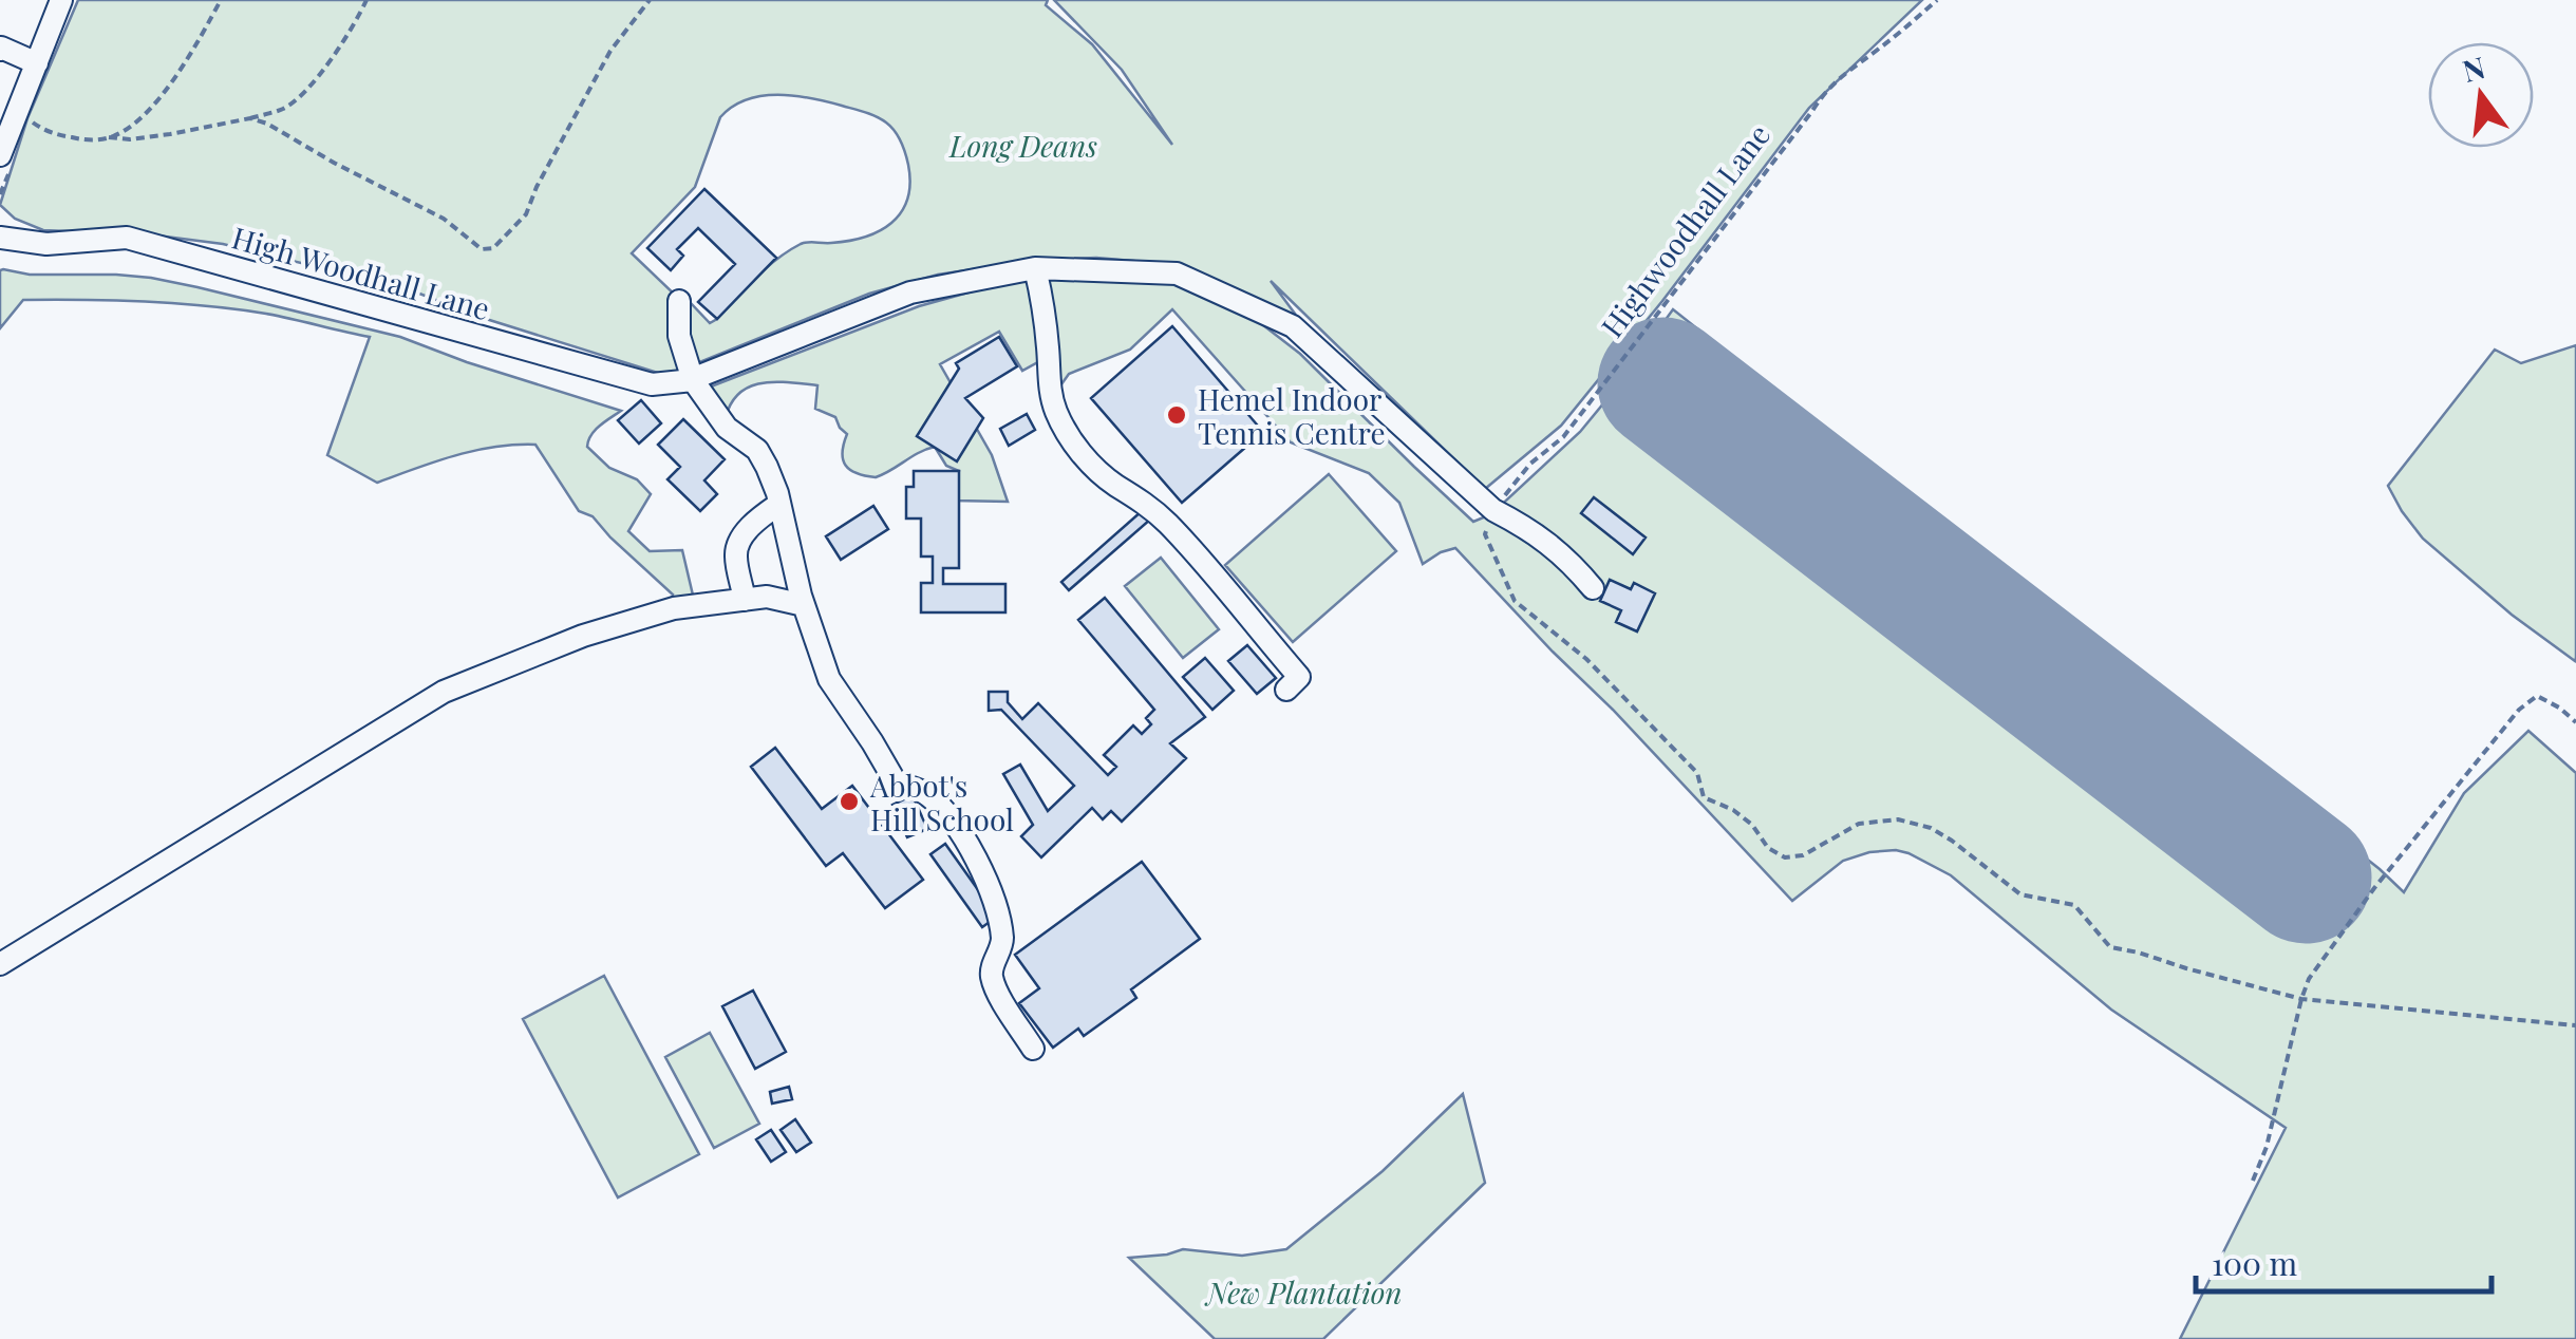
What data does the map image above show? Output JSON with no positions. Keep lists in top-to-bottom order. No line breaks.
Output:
{"streets":{"street":["High Woodhall Lane"],"path":["Highwoodhall Lane"]},"parks":["Long Deans","New Plantation"],"places":["Hemel Indoor Tennis Centre","Abbot's Hill School"],"scale_bar":"100 m","north":"top"}
